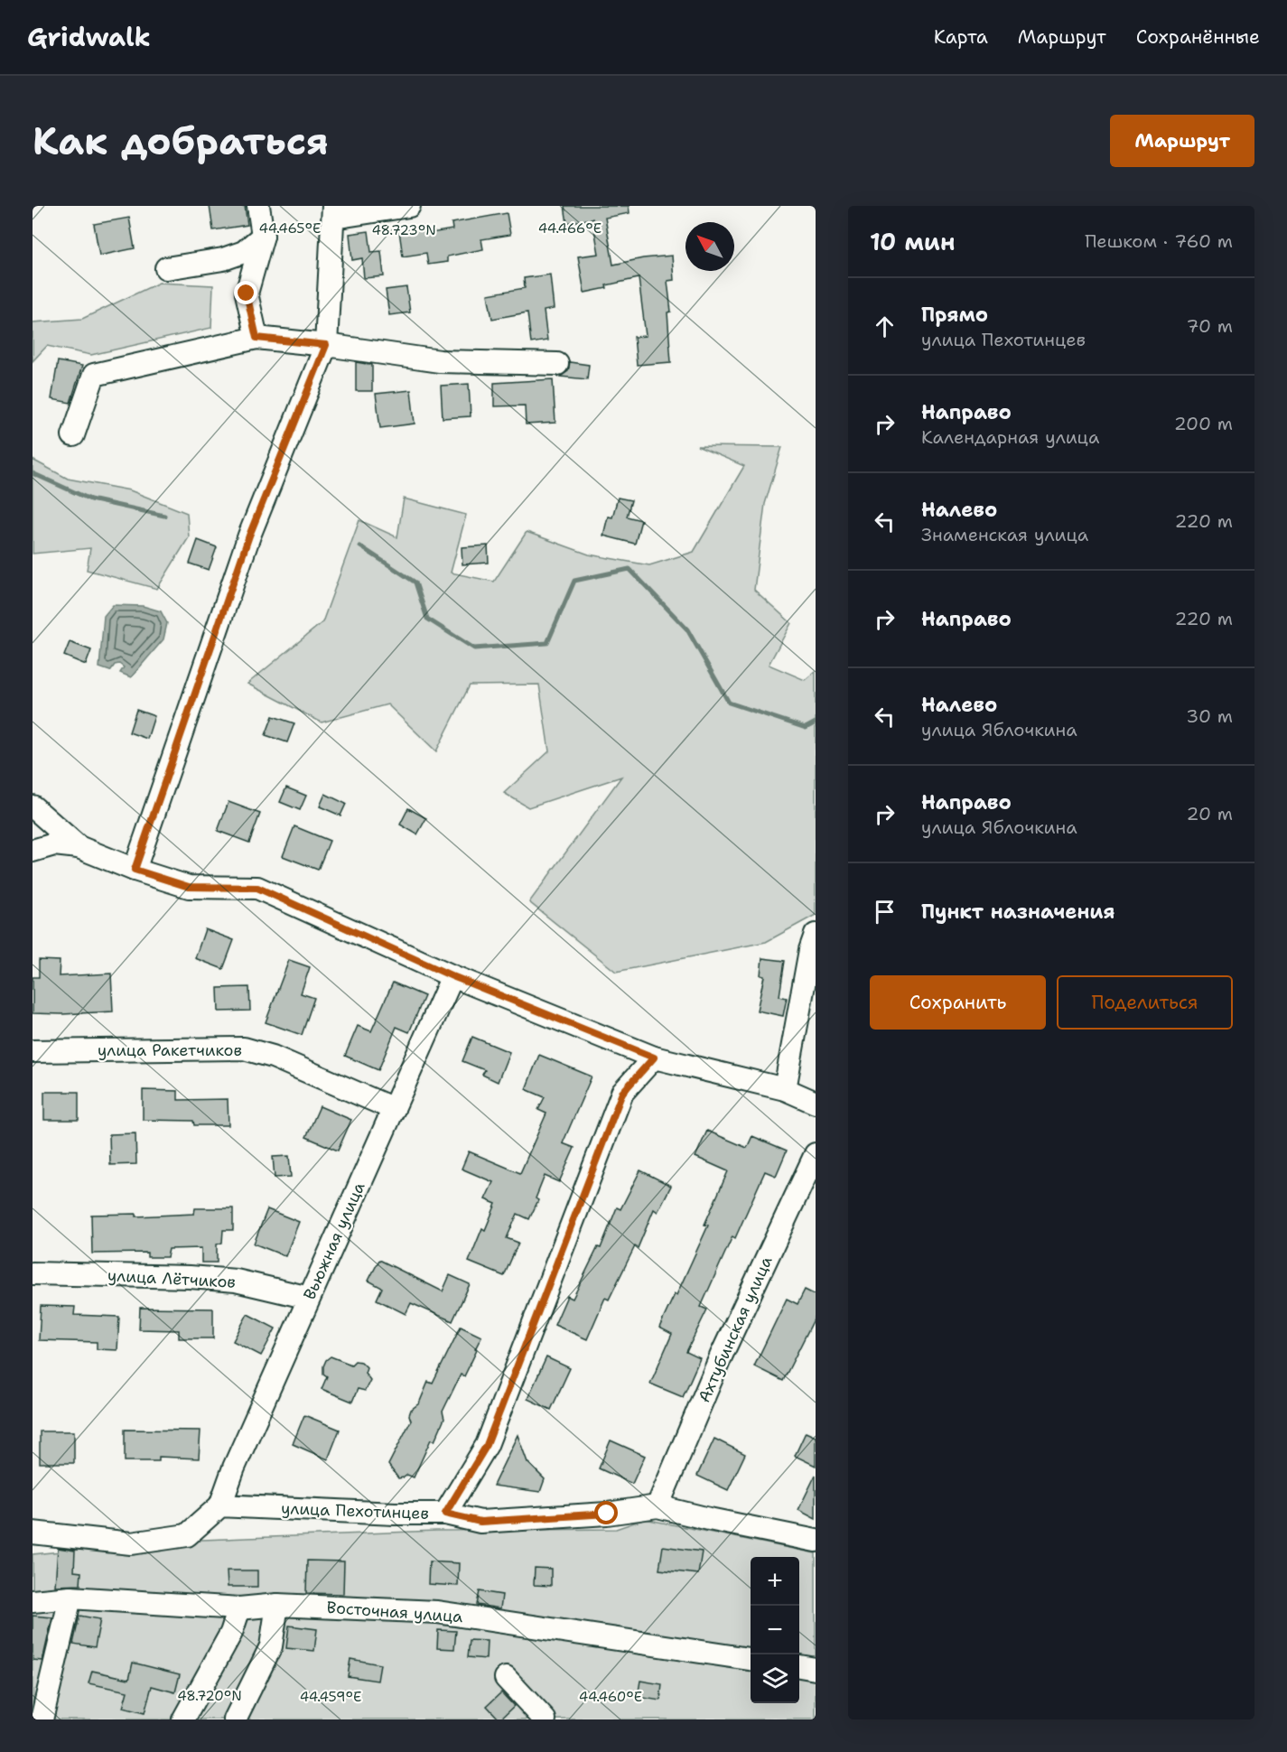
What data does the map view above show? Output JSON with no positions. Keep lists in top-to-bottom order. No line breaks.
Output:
{"streets":{"street":["улица Ракетчиков","Вьюжная улица","улица Лётчиков","Ахтубинская улица","улица Пехотинцев","Восточная улица"]},"crossings":[["улица Ракетчиков","Вьюжная улица"],["Вьюжная улица","улица Лётчиков"],["Вьюжная улица","улица Пехотинцев"],["Ахтубинская улица","улица Пехотинцев"]],"north":"top left","page":{"header":"Gridwalk","nav":["Карта","Маршрут","Сохранённые"],"buttons":["Маршрут",["Сохранить","Поделиться"]],"title":"Как добраться","heading":["10 мин","Пешком · 760 m"],"list":[["Прямо","улица Пехотинцев","70 m"],["Направо","Календарная улица","200 m"],["Налево","Знаменская улица","220 m"],["Направо","220 m"],["Налево","улица Яблочкина","30 m"],["Направо","улица Яблочкина","20 m"],"Пункт назначения"],"map_buttons":["+","−"]},"coordinates":["44.465°E","44.466°E","48.723°N","48.720°N","44.459°E","44.460°E"]}
